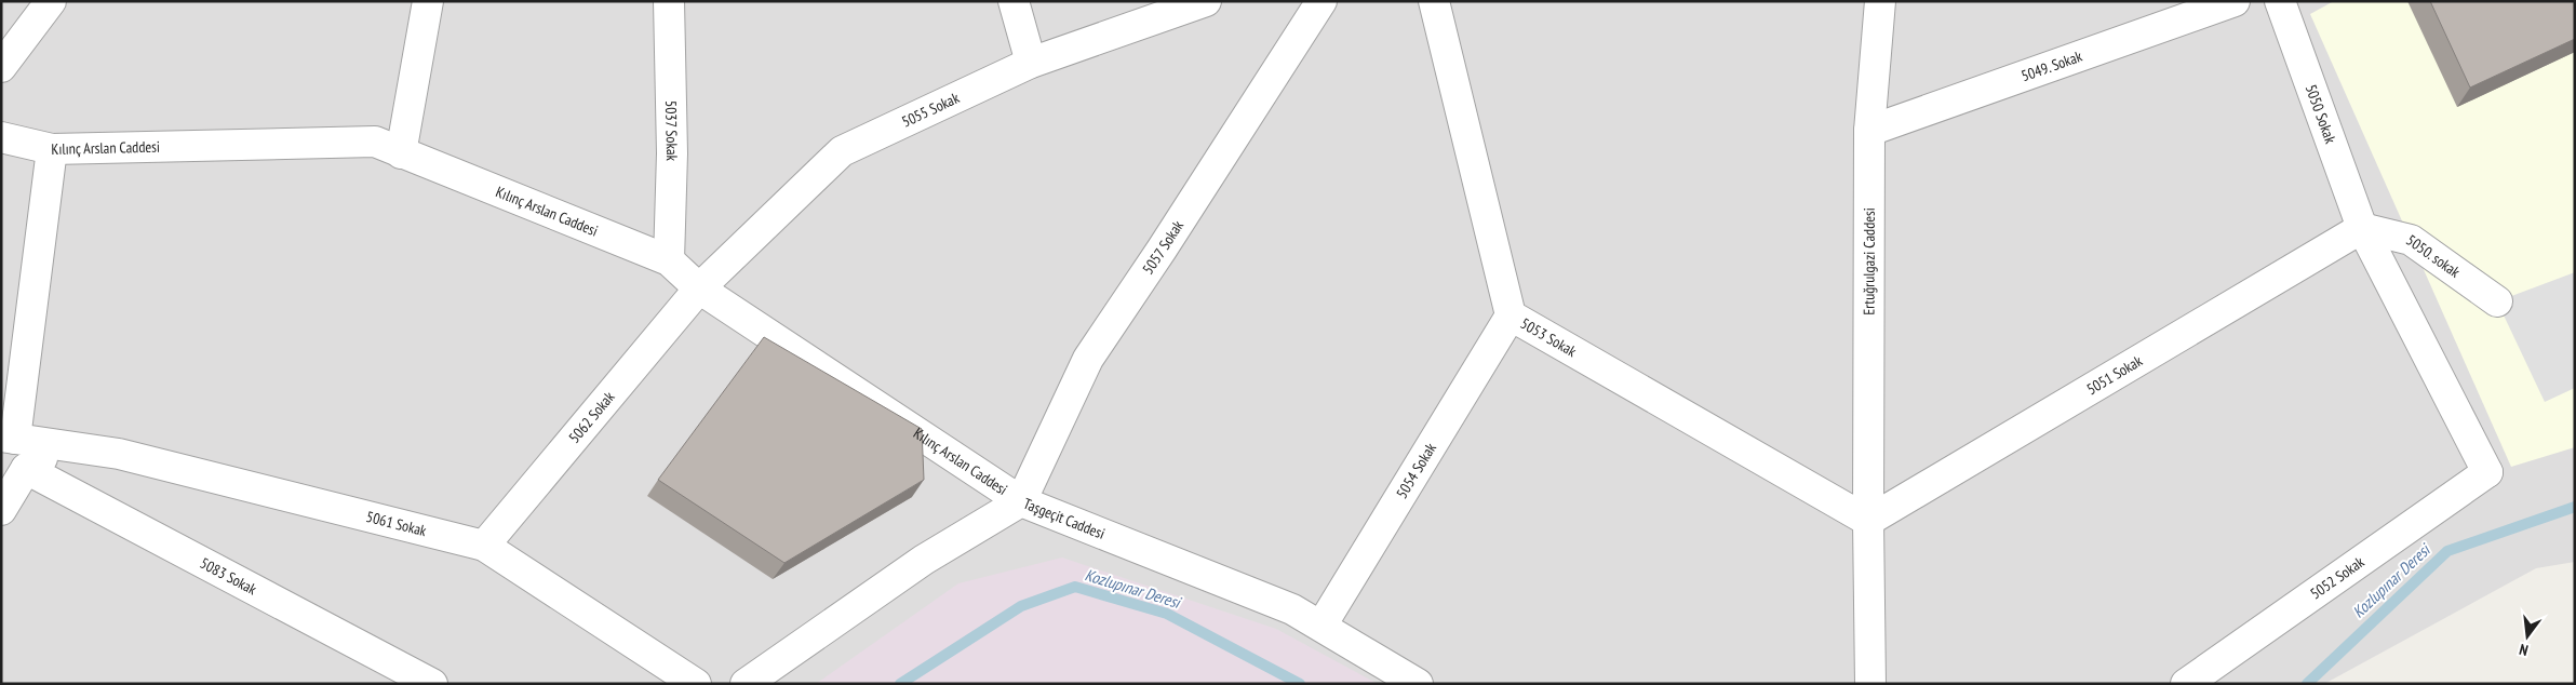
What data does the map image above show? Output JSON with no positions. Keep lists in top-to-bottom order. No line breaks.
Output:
{"streets":{"street":["5049. Sokak","5055 Sokak","5050 Sokak","5037 Sokak","Kılınç Arslan Caddesi","5057 Sokak","5050. sokak","Ertuğrulgazi Caddesi","5053 Sokak","5051 Sokak","5062 Sokak","5054 Sokak","Taşgeçit Caddesi","5061 Sokak","5083 Sokak","5052 Sokak"]},"crossings":[["5049. Sokak","Ertuğrulgazi Caddesi"],["5055 Sokak","Kılınç Arslan Caddesi"],["5055 Sokak","5062 Sokak"],["5050 Sokak","5050. sokak"],["5050 Sokak","5051 Sokak"],["5050 Sokak","5052 Sokak"],["5037 Sokak","Kılınç Arslan Caddesi"],["Kılınç Arslan Caddesi","5057 Sokak"],["Kılınç Arslan Caddesi","5062 Sokak"],["Kılınç Arslan Caddesi","Taşgeçit Caddesi"],["5057 Sokak","Taşgeçit Caddesi"],["5050. sokak","5051 Sokak"],["Ertuğrulgazi Caddesi","5053 Sokak"],["Ertuğrulgazi Caddesi","5051 Sokak"],["5053 Sokak","5051 Sokak"],["5053 Sokak","5054 Sokak"],["5062 Sokak","5061 Sokak"],["5054 Sokak","Taşgeçit Caddesi"]],"water":["Kozlupınar Deresi"],"north":"bottom"}
